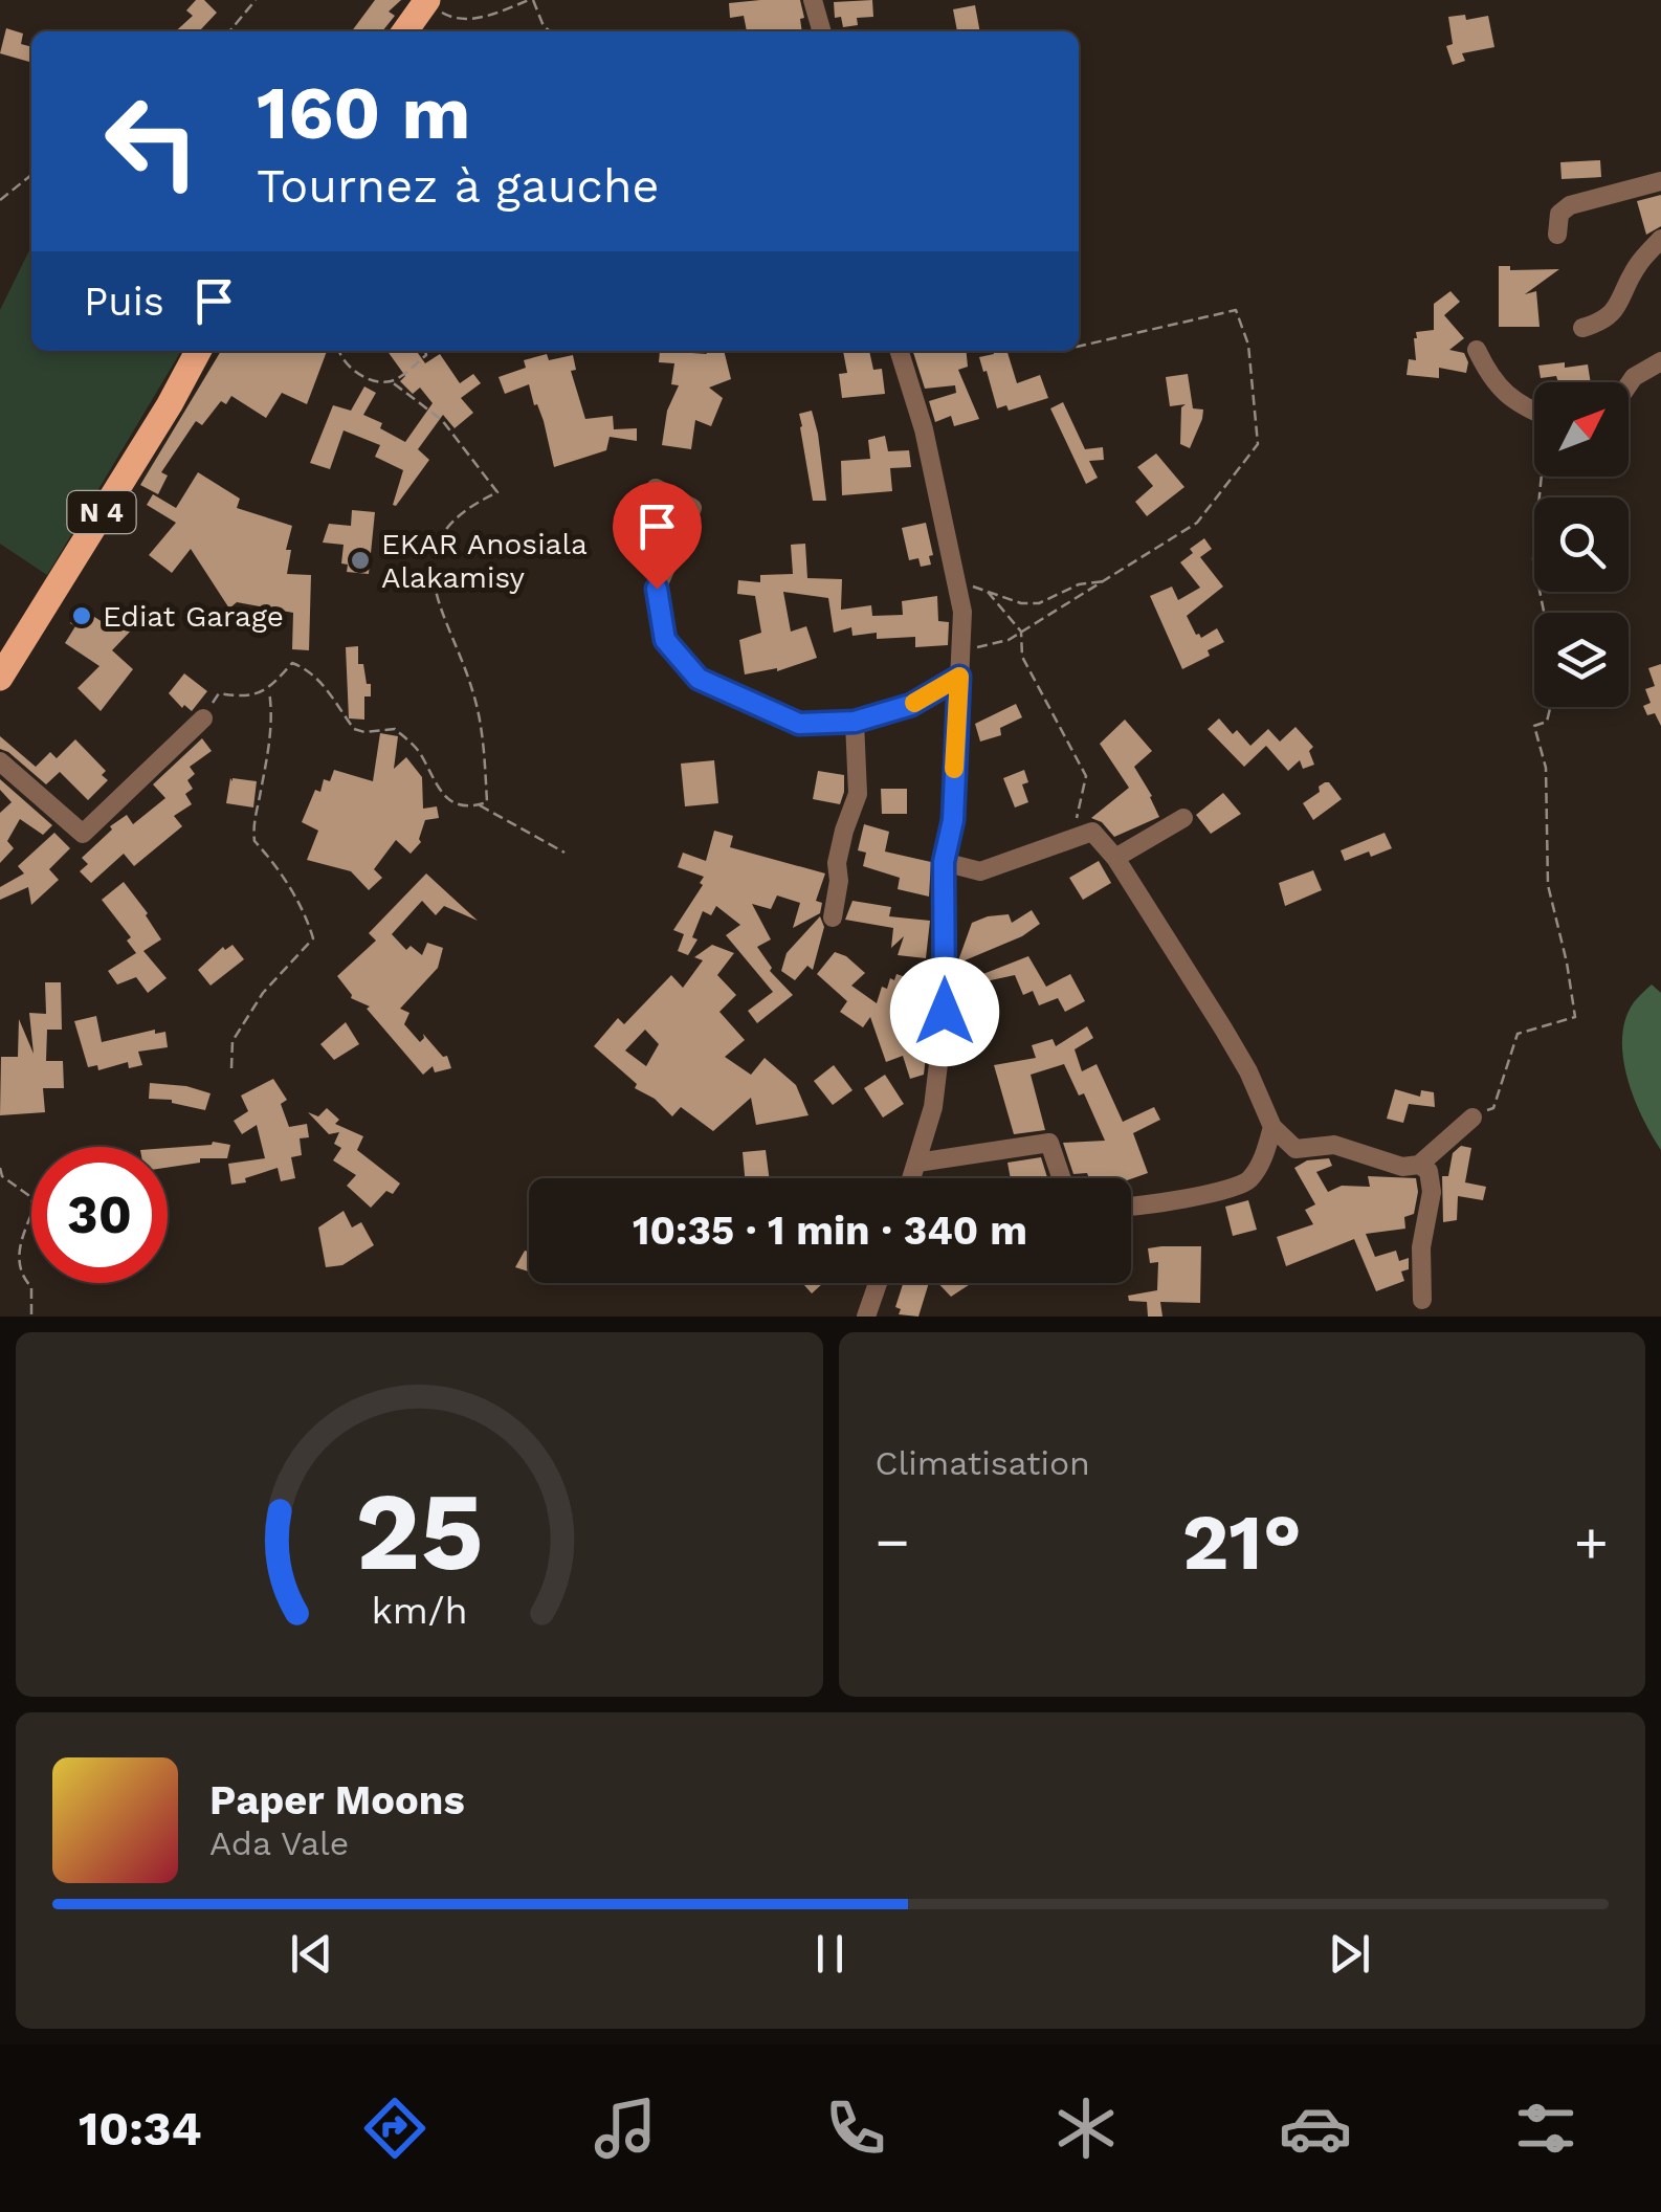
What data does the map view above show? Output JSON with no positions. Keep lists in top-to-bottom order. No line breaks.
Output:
{"streets":{"main road":["N 4"]},"places":["EKAR Anosiala Alakamisy","Ediat Garage"],"north":"top right","page":{"turn":["160 m","Tournez à gauche"],"then":"Puis","limit":"30","trip":"10:35 · 1 min · 340 m","tile":"Climatisation","heat":["−","21°","+"],"song":["Paper Moons","Ada Vale"],"tabs":"10:34","gauge":["25","km/h"]}}
